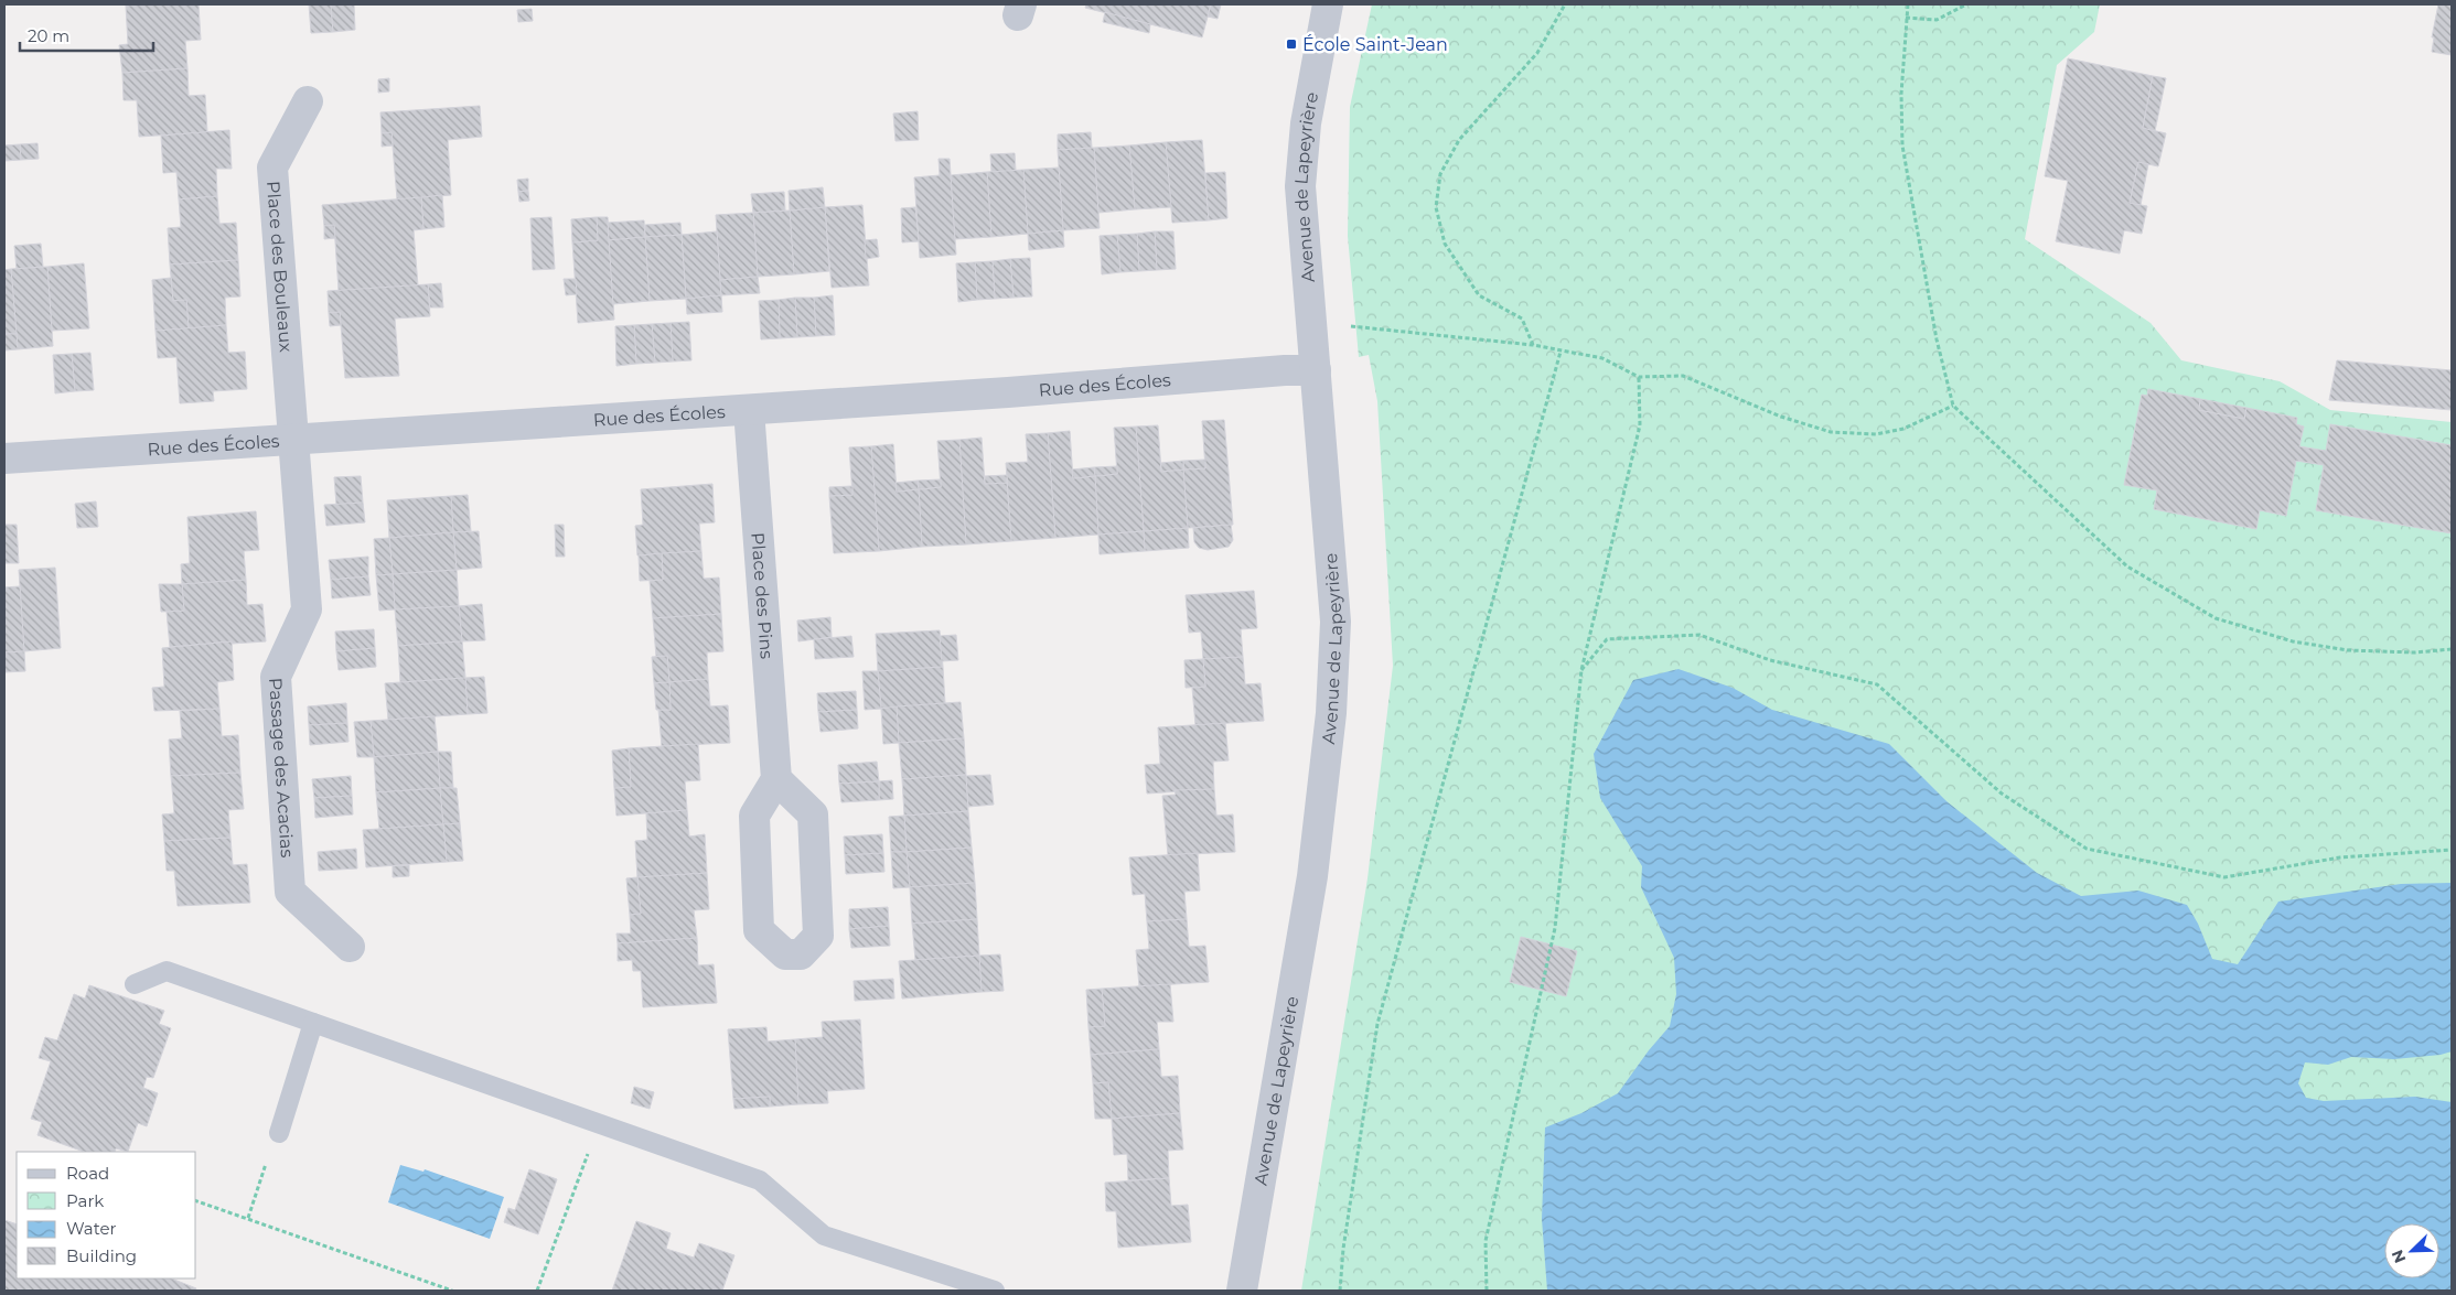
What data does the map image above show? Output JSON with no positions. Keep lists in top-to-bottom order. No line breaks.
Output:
{"streets":{"street":["Avenue de Lapeyrière","Place des Bouleaux","Rue des Écoles","Place des Pins","Passage des Acacias"]},"crossings":[["Avenue de Lapeyrière","Rue des Écoles"],["Place des Bouleaux","Rue des Écoles"],["Place des Bouleaux","Passage des Acacias"],["Rue des Écoles","Place des Pins"],["Rue des Écoles","Passage des Acacias"]],"places":{"transit":["École Saint-Jean"]},"legend":["Road","Park","Water","Building"],"scale_bar":"20 m","north":"bottom left"}
